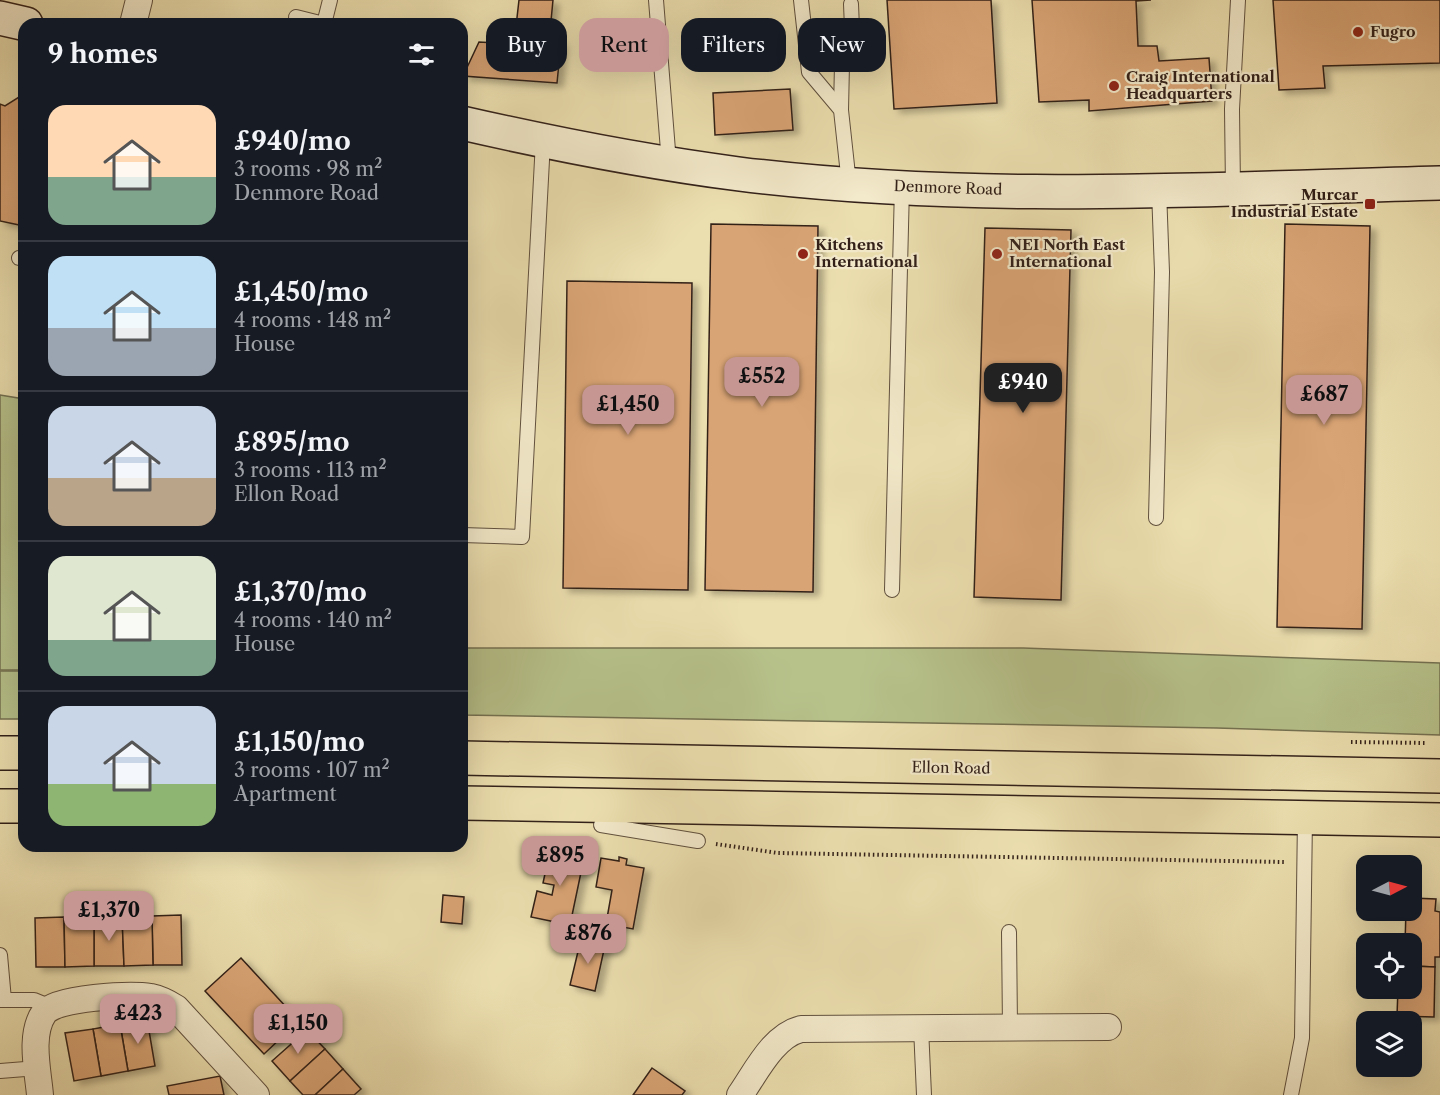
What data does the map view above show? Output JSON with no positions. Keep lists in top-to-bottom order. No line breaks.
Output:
{"streets":{"main road":["Ellon Road"],"street":["Denmore Road"]},"places":{"other":["Fugro","Craig International Headquarters","Kitchens International","NEI North East International"],"transit":["Murcar Industrial Estate"]},"north":"right","page":{"chip":["Buy","Rent","Filters","New"],"heading":"9 homes","list":[{"name":"£940/mo","note":"3 rooms · 98 m² · Denmore Road"},{"name":"£1,450/mo","note":"4 rooms · 148 m² · House"},{"name":"£895/mo","note":"3 rooms · 113 m² · Ellon Road"},{"name":"£1,370/mo","note":"4 rooms · 140 m² · House"},{"name":"£1,150/mo","note":"3 rooms · 107 m² · Apartment"}],"price":["£552","£940","£687","£1,450","£895","£1,370","£876","£423","£1,150"]}}
